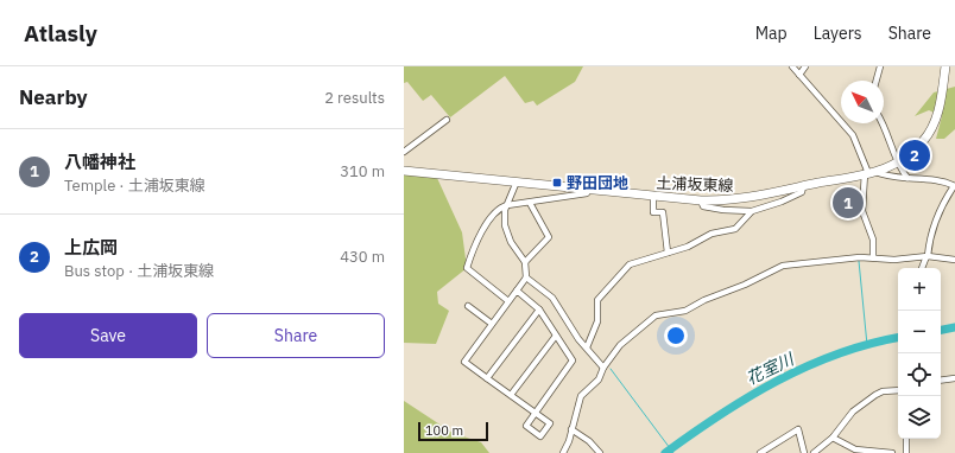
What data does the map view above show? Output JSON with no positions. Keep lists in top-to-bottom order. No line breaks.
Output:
{"streets":{"main road":["土浦坂東線"]},"water":["花室川"],"places":{"transit":["野田団地"]},"scale_bar":"100 m","north":"top left","page":{"header":"Atlasly","nav":["Map","Layers","Share"],"heading":["Nearby","2 results"],"list":[{"mark":"1","name":"八幡神社","note":"Temple · 土浦坂東線","value":"310 m"},{"mark":"2","name":"上広岡","note":"Bus stop · 土浦坂東線","value":"430 m"}],"pins":["2","1"],"map_buttons":["+","−"],"buttons":["Save","Share"],"scale":"100 m"}}
